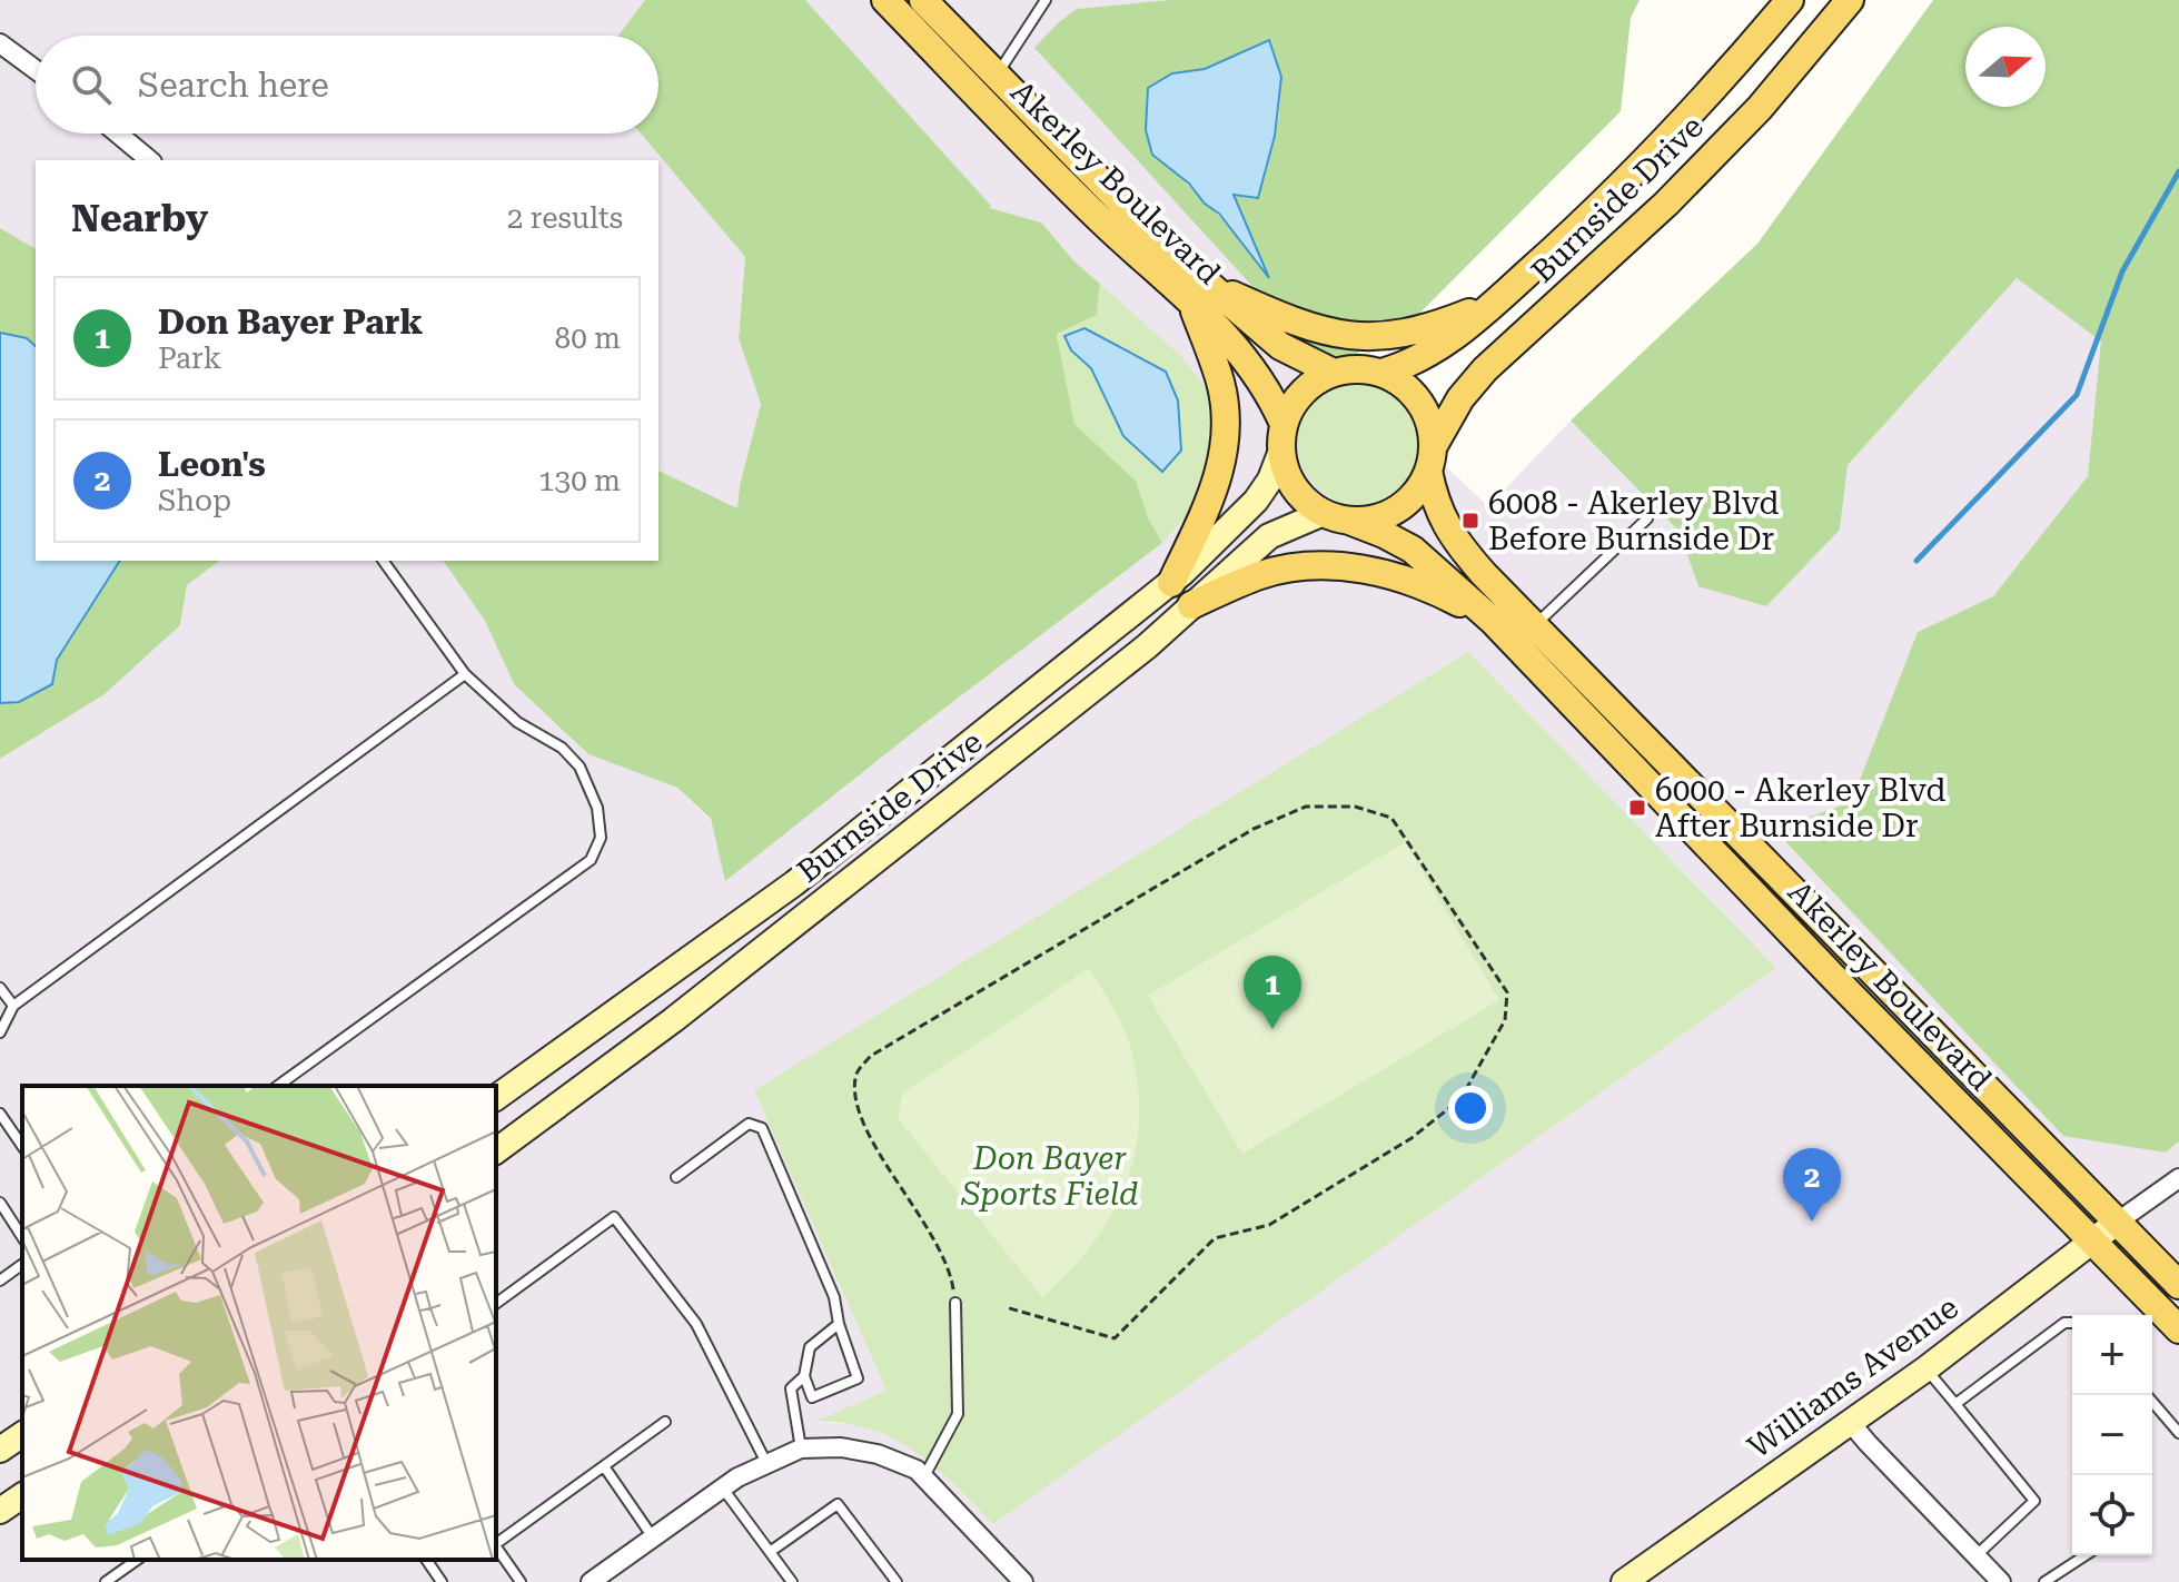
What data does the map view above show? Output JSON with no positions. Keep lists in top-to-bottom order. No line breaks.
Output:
{"streets":{"main road":["Akerley Boulevard","Burnside Drive","Williams Avenue"]},"crossings":[["Akerley Boulevard","Burnside Drive"],["Akerley Boulevard","Williams Avenue"]],"parks":["Don Bayer Sports Field"],"places":{"transit":["6008 - Akerley Blvd Before Burnside Dr","6000 - Akerley Blvd After Burnside Dr"]},"north":"right","page":{"search":"Search here","heading":["Nearby","2 results"],"list":[{"mark":"1","name":"Don Bayer Park","note":"Park","value":"80 m"},{"mark":"2","name":"Leon's","note":"Shop","value":"130 m"}],"pins":["1","2"],"map_buttons":["+","−"]}}
